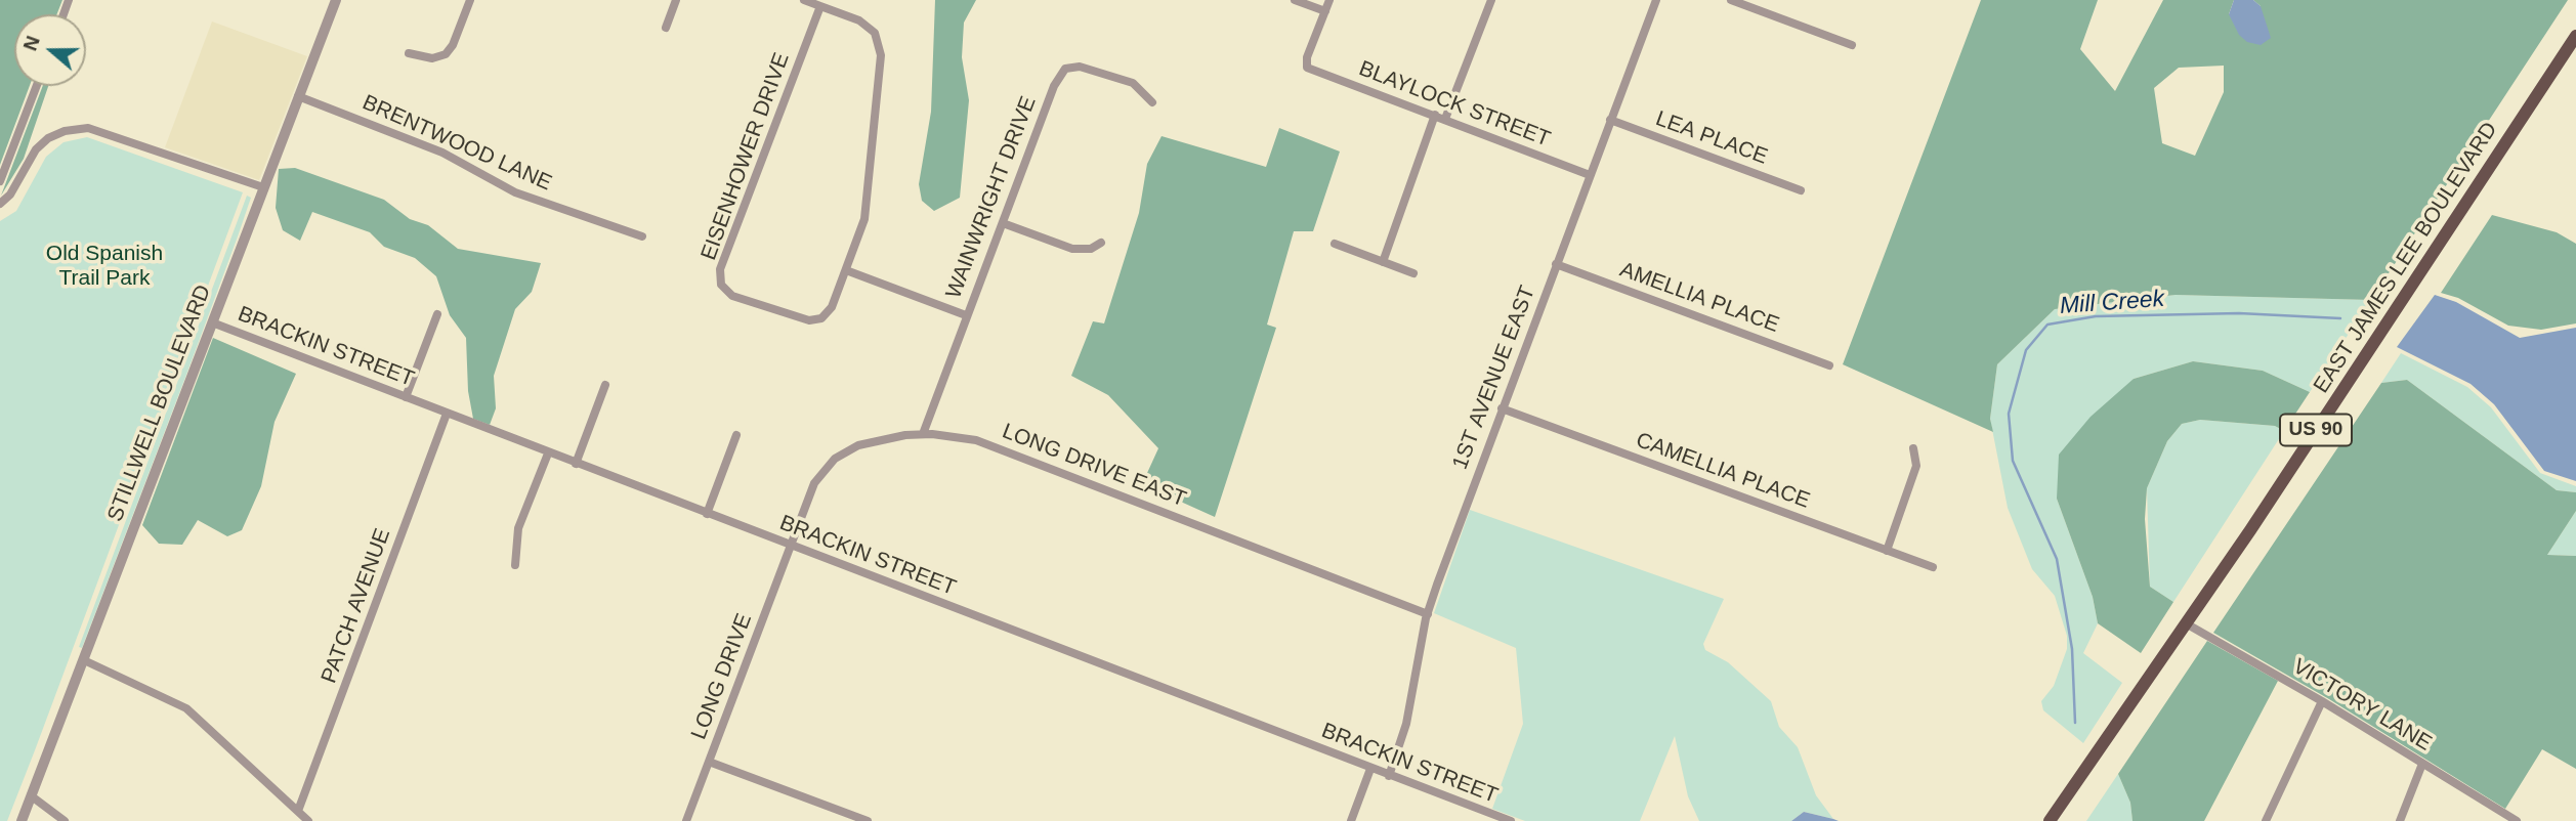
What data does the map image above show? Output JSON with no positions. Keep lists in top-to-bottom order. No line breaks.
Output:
{"streets":{"main road":["EAST JAMES LEE BOULEVARD","US 90"],"street":["BLAYLOCK STREET","LEA PLACE","BRENTWOOD LANE","EISENHOWER DRIVE","WAINWRIGHT DRIVE","AMELLIA PLACE","BRACKIN STREET","1ST AVENUE EAST","STILLWELL BOULEVARD","LONG DRIVE EAST","CAMELLIA PLACE","PATCH AVENUE","LONG DRIVE","VICTORY LANE"]},"crossings":[["BLAYLOCK STREET","1ST AVENUE EAST"],["LEA PLACE","1ST AVENUE EAST"],["BRENTWOOD LANE","STILLWELL BOULEVARD"],["WAINWRIGHT DRIVE","LONG DRIVE EAST"],["EAST JAMES LEE BOULEVARD","VICTORY LANE"],["AMELLIA PLACE","1ST AVENUE EAST"],["BRACKIN STREET","1ST AVENUE EAST"],["BRACKIN STREET","STILLWELL BOULEVARD"],["BRACKIN STREET","LONG DRIVE EAST"],["BRACKIN STREET","PATCH AVENUE"],["BRACKIN STREET","LONG DRIVE"],["1ST AVENUE EAST","LONG DRIVE EAST"],["1ST AVENUE EAST","CAMELLIA PLACE"],["LONG DRIVE EAST","LONG DRIVE"]],"water":["Mill Creek"],"parks":["Old Spanish Trail Park"],"north":"left"}
